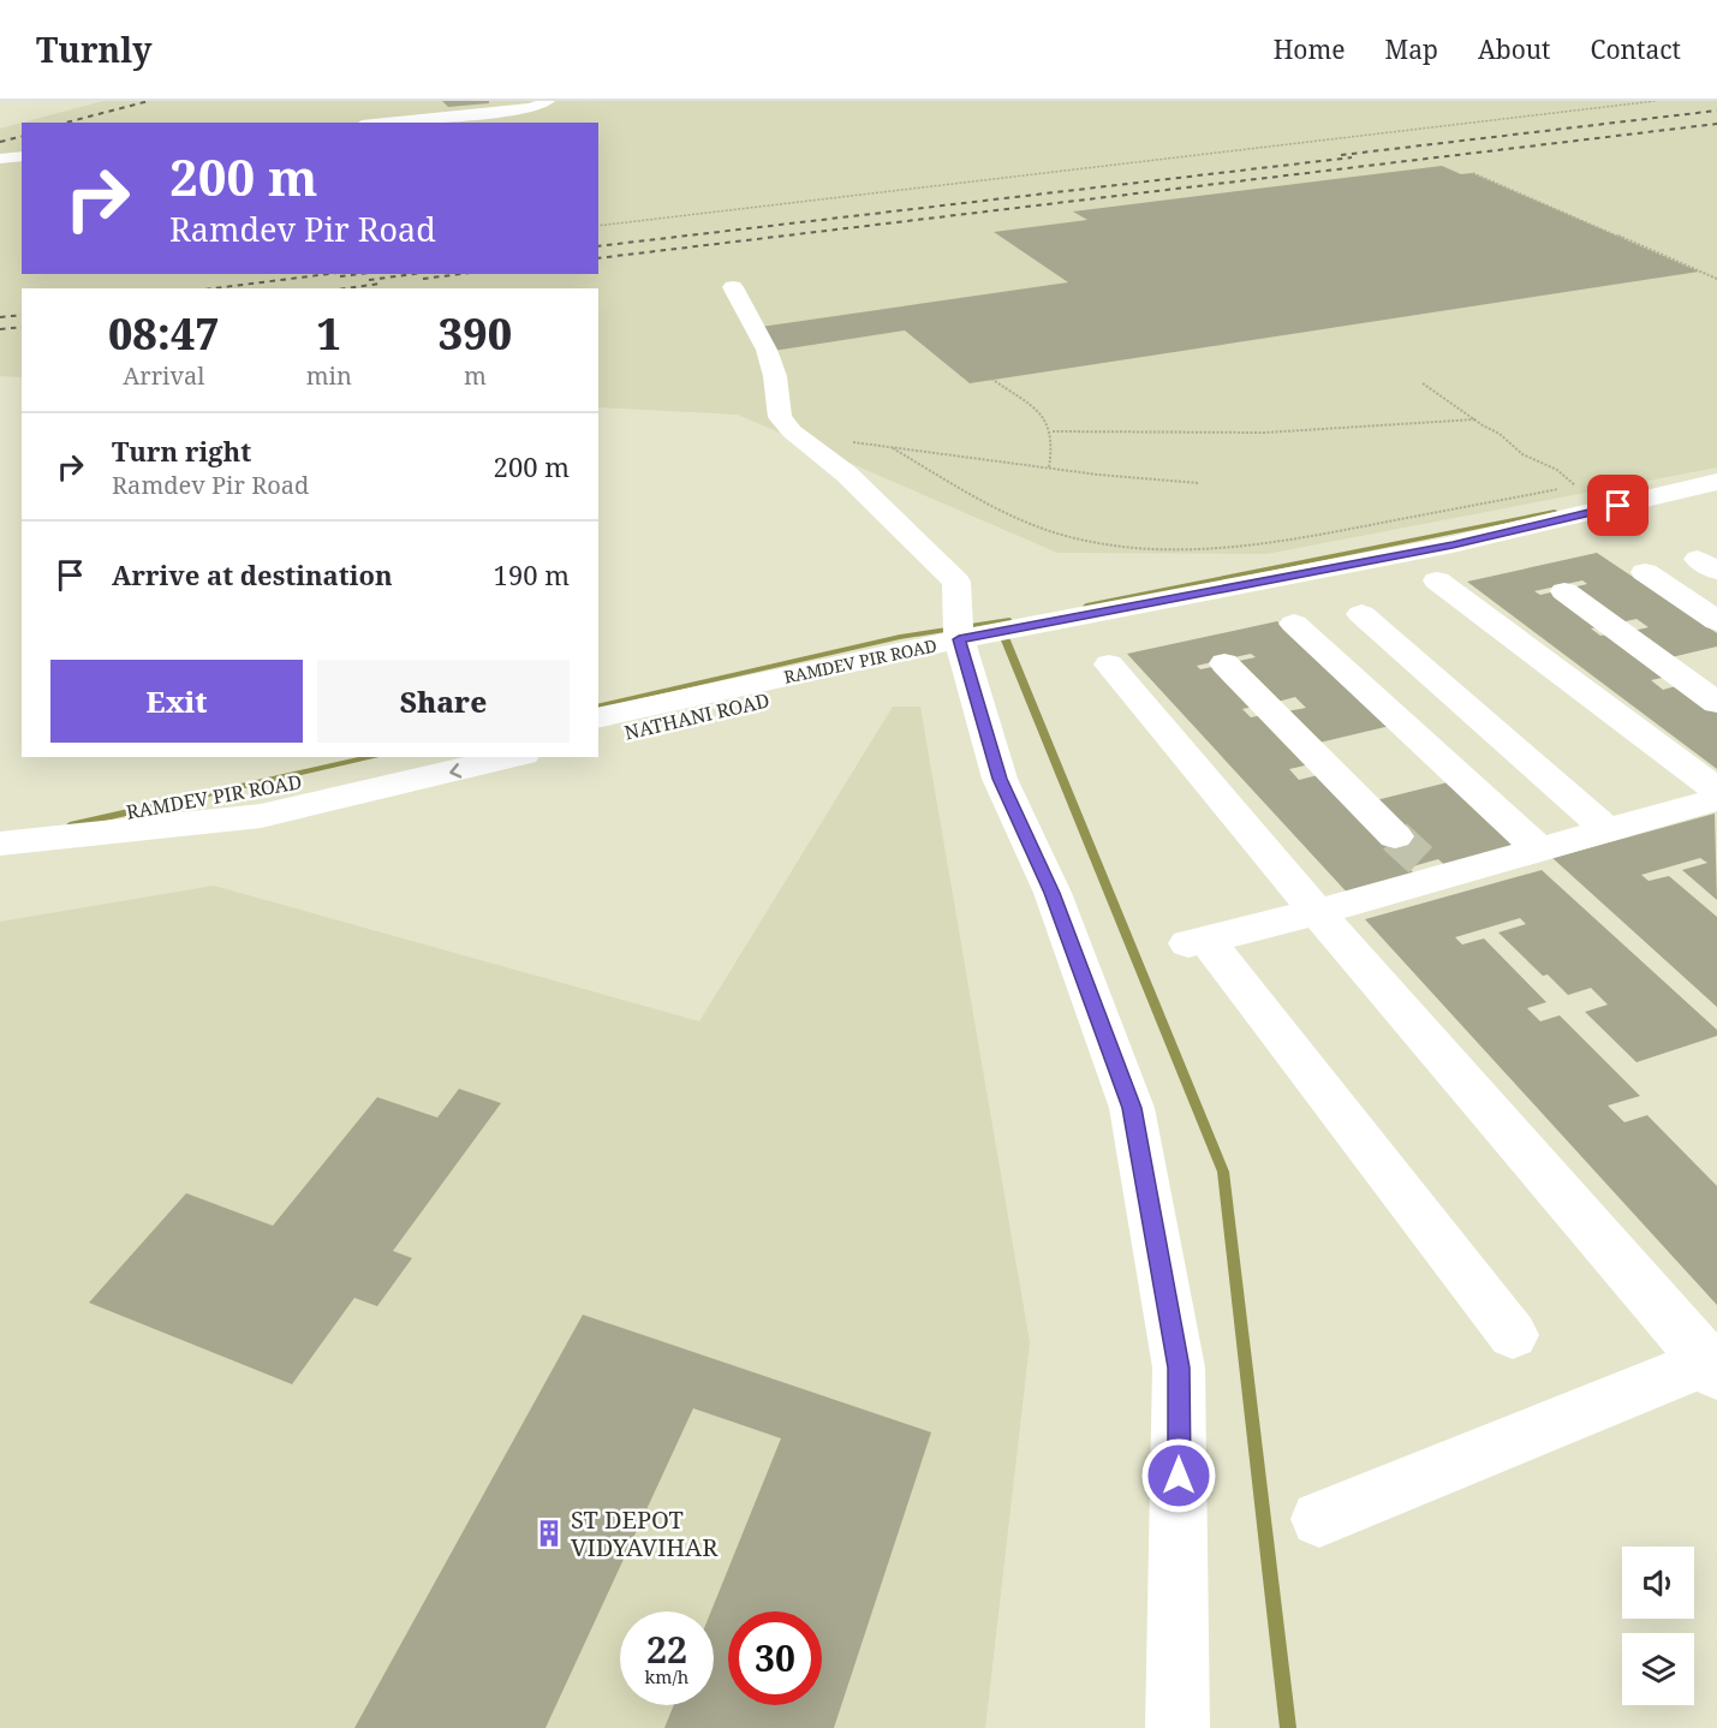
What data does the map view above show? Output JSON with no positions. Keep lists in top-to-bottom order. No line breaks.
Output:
{"streets":{"street":["RAMDEV PIR ROAD","NATHANI ROAD"]},"crossings":[["RAMDEV PIR ROAD","NATHANI ROAD"]],"places":{"building":["ST DEPOT VIDYAVIHAR"]},"page":{"header":"Turnly","nav":["Home","Map","About","Contact"],"turn":["200 m","Ramdev Pir Road"],"eta":["08:47","Arrival","1","min","390","m"],"list":[{"name":"Turn right","note":"Ramdev Pir Road","value":"200 m"},{"name":"Arrive at destination","value":"190 m"}],"buttons":["Exit","Share"],"speed":"22 km/h","limit":"30"}}
